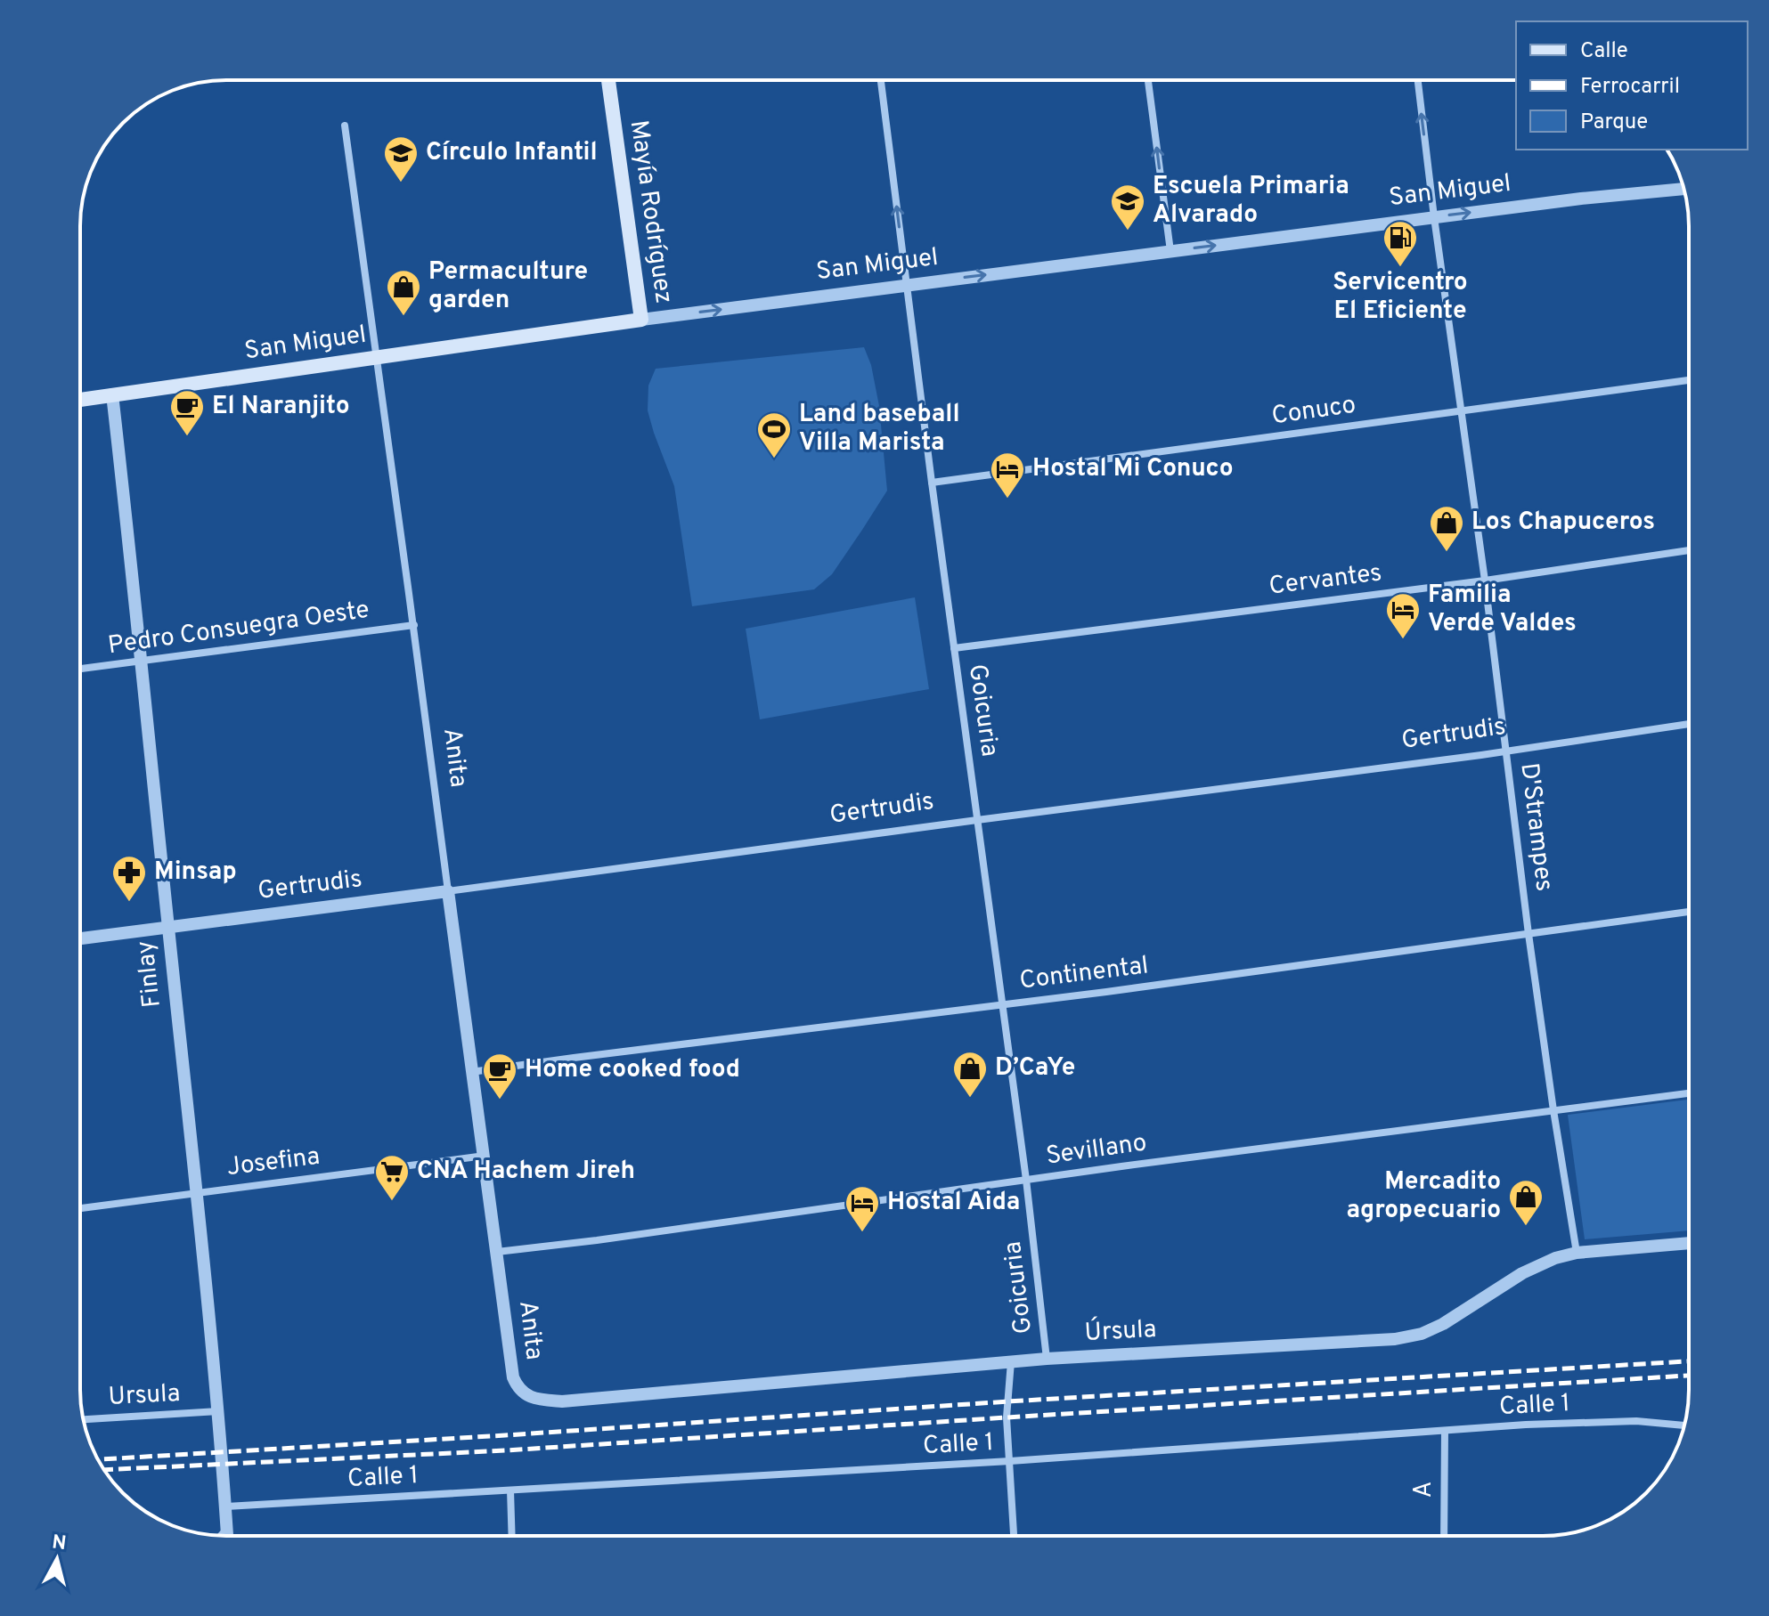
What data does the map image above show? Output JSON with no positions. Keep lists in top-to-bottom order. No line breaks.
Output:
{"streets":{"main road":["San Miguel","Mayía Rodríguez"],"street":["Conuco","Cervantes","Pedro Consuegra Oeste","Goicuria","Gertrudis","Anita","D'Strampes","Finlay","Continental","Sevillano","Josefina","Úrsula","Ursula","Calle 1","A"]},"crossings":[["San Miguel","Mayía Rodríguez"],["San Miguel","Goicuria"],["San Miguel","Anita"],["San Miguel","D'Strampes"],["San Miguel","Finlay"],["Conuco","Goicuria"],["Conuco","D'Strampes"],["Cervantes","Goicuria"],["Cervantes","D'Strampes"],["Pedro Consuegra Oeste","Anita"],["Pedro Consuegra Oeste","Finlay"],["Goicuria","Gertrudis"],["Goicuria","Continental"],["Goicuria","Sevillano"],["Goicuria","Úrsula"],["Gertrudis","Anita"],["Gertrudis","D'Strampes"],["Gertrudis","Finlay"],["Anita","Continental"],["Anita","Sevillano"],["Anita","Josefina"],["Anita","Úrsula"],["D'Strampes","Continental"],["D'Strampes","Sevillano"],["D'Strampes","Úrsula"],["Finlay","Josefina"],["Finlay","Ursula"],["Finlay","Calle 1"],["Calle 1","A"]],"one_way":["San Miguel"],"places":{"school or university":["Círculo Infantil","Escuela Primaria Alvarado"],"fuel station":["Servicentro El Eficiente"],"shop":["Permaculture garden","Los Chapuceros","D’CaYe","Mercadito agropecuario"],"cafe":["El Naranjito","Home cooked food"],"sports":["Land baseball Villa Marista"],"hotel":["Hostal Mi Conuco","Familia Verde Valdes","Hostal Aida"],"pharmacy":["Minsap"],"supermarket":["CNA Hachem Jireh"]},"legend":["Calle","Ferrocarril","Parque"],"north":"top"}
